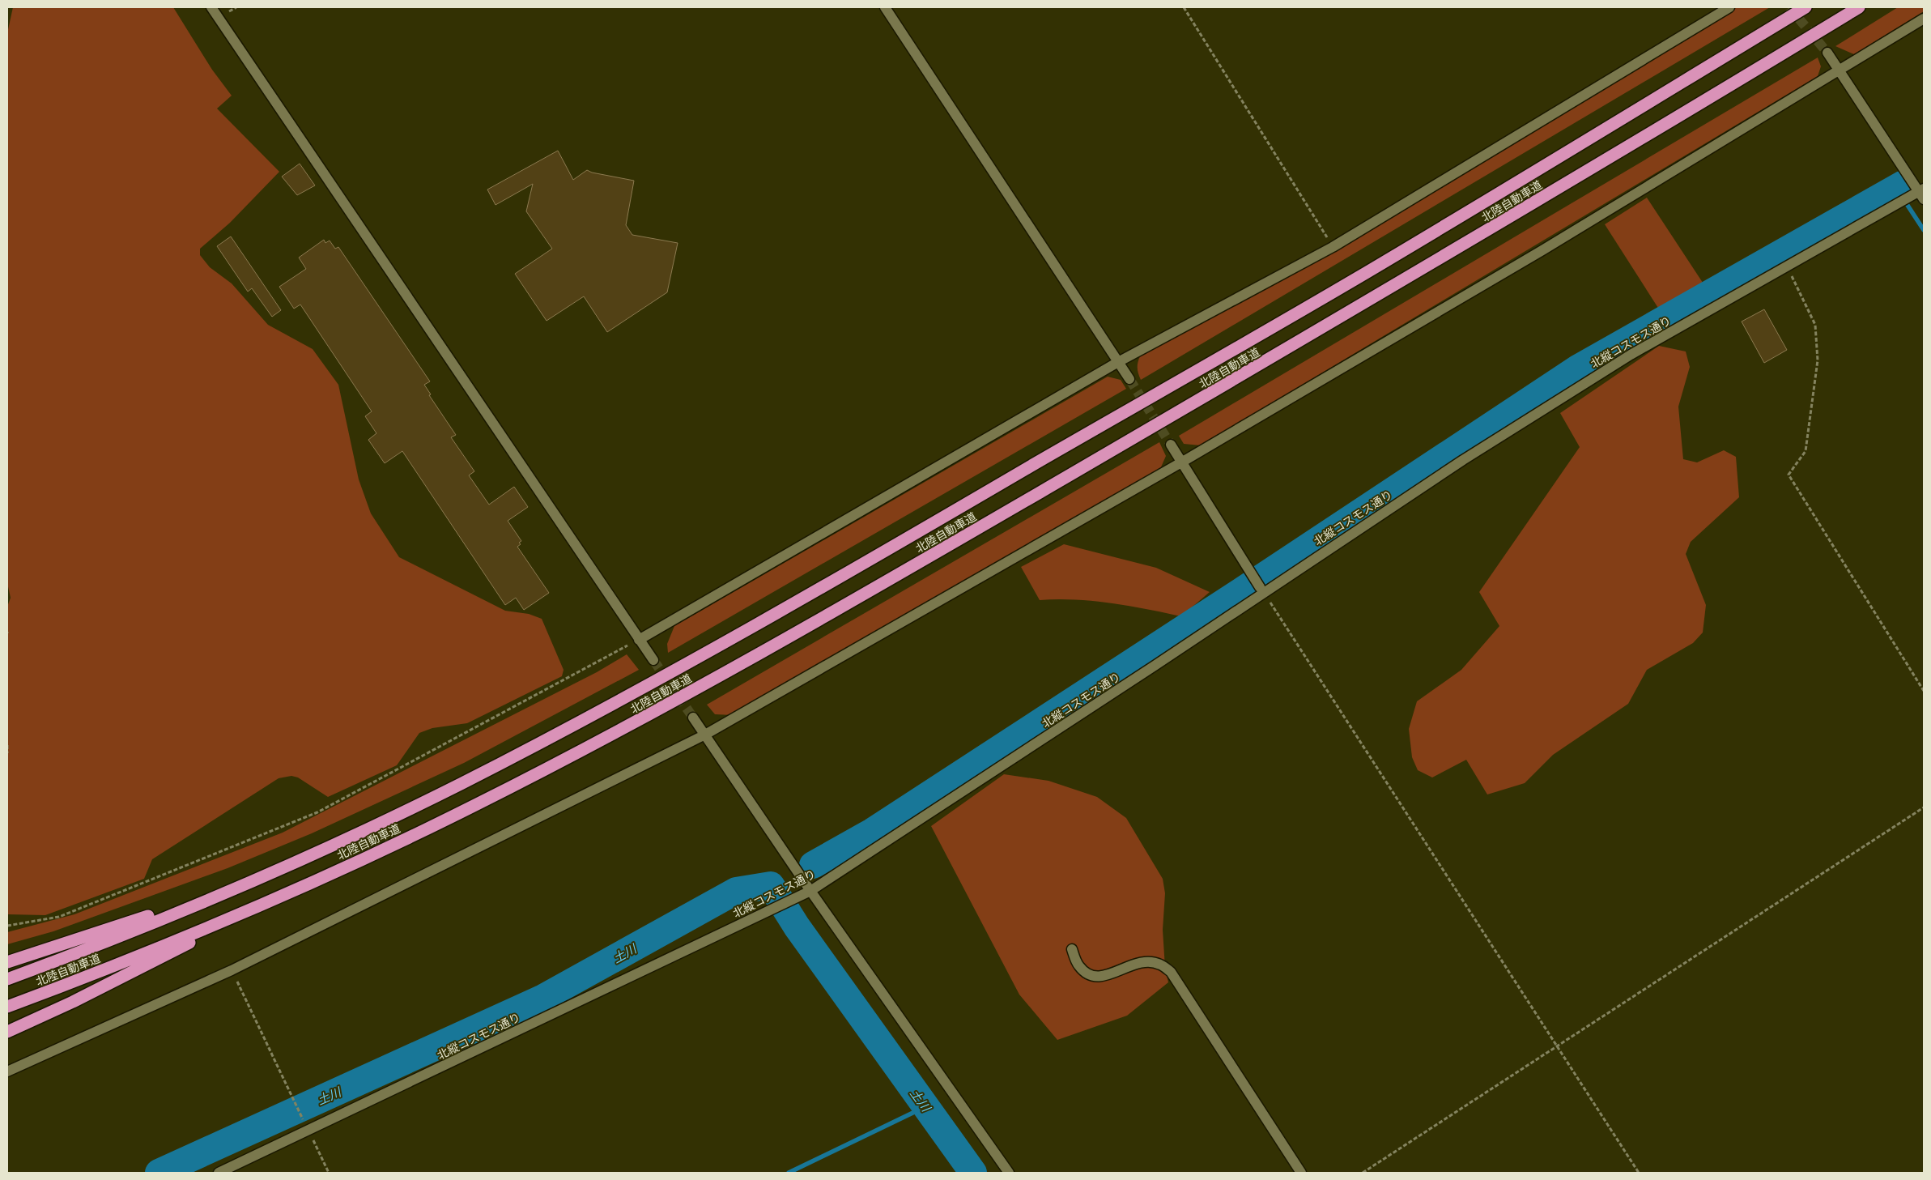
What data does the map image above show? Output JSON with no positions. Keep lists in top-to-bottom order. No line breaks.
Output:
{"streets":{"highway":["北陸自動車道"],"street":["北縦コスモス通り"]},"water":["土川"]}
